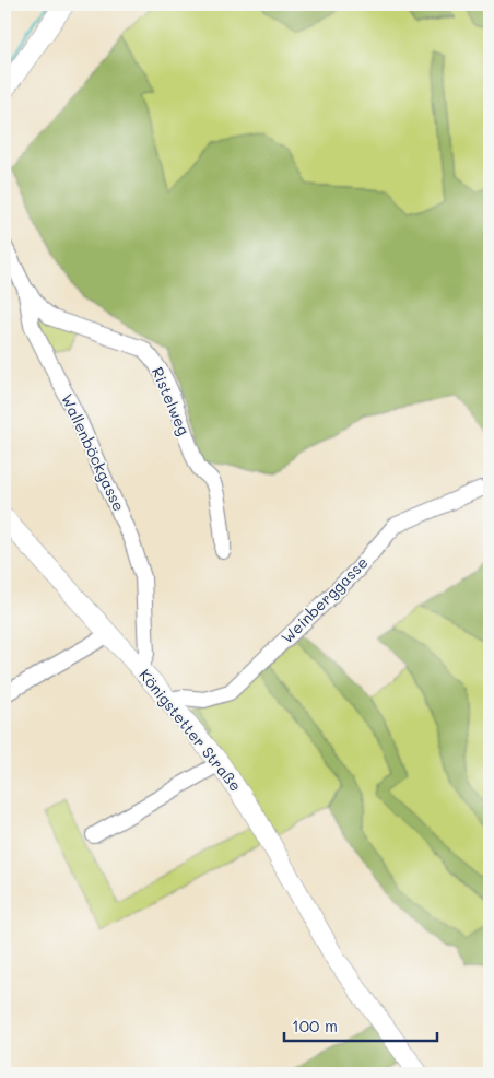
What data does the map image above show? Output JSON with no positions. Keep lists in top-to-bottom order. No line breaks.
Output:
{"streets":{"main road":["Königstetter Straße"],"street":["Ristelweg","Wallenböckgasse","Weinberggasse"]},"crossings":[["Ristelweg","Wallenböckgasse"],["Wallenböckgasse","Königstetter Straße"],["Weinberggasse","Königstetter Straße"]],"scale_bar":"100 m"}
